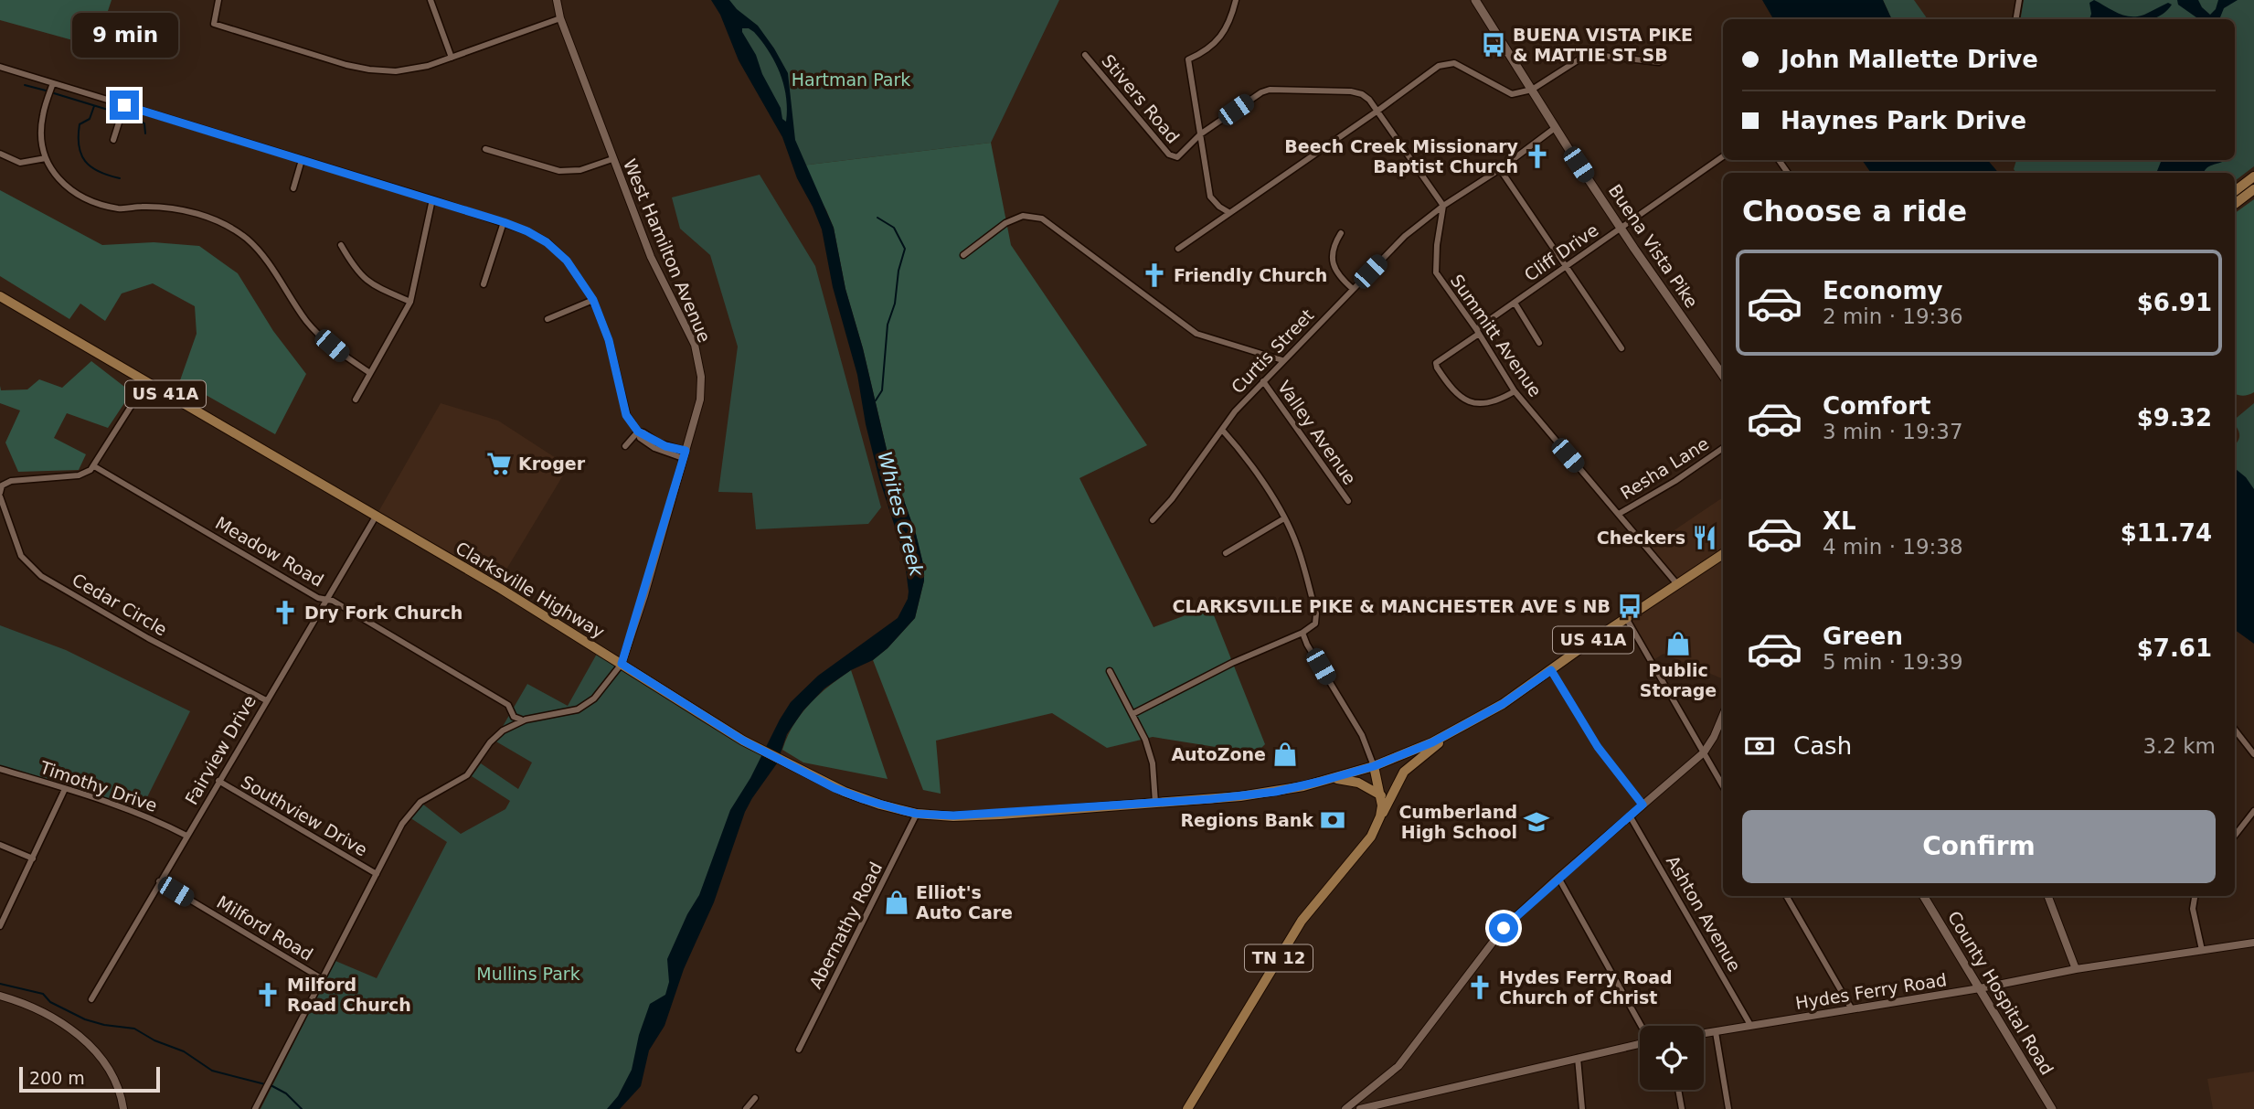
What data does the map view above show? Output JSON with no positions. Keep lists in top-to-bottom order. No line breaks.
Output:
{"streets":{"main road":["Buena Vista Pike","US 41A","Clarksville Highway","TN 12","County Hospital Road"],"street":["Stivers Road","West Hamilton Avenue","Cliff Drive","Summitt Avenue","Curtis Street","Valley Avenue","Resha Lane","Meadow Road","Cedar Circle","Fairview Drive","Timothy Drive","Southview Drive","Ashton Avenue","Abernathy Road","Milford Road","Hydes Ferry Road"]},"crossings":[["Buena Vista Pike","Cliff Drive"],["Buena Vista Pike","Curtis Street"],["West Hamilton Avenue","Clarksville Highway"],["Cliff Drive","Summitt Avenue"],["Summitt Avenue","Curtis Street"],["Summitt Avenue","US 41A"],["Summitt Avenue","Resha Lane"],["Curtis Street","Valley Avenue"],["US 41A","Clarksville Highway"],["US 41A","TN 12"],["Meadow Road","Cedar Circle"],["Meadow Road","Fairview Drive"],["Clarksville Highway","Fairview Drive"],["Clarksville Highway","Abernathy Road"],["Clarksville Highway","TN 12"],["Cedar Circle","Fairview Drive"],["Fairview Drive","Timothy Drive"],["Fairview Drive","Southview Drive"],["Fairview Drive","Milford Road"],["Ashton Avenue","Hydes Ferry Road"],["Hydes Ferry Road","County Hospital Road"]],"water":["Whites Creek"],"parks":["Hartman Park","Mullins Park"],"places":{"bus stop":["BUENA VISTA PIKE & MATTIE ST SB","CLARKSVILLE PIKE & MANCHESTER AVE S NB"],"church":["Beech Creek Missionary Baptist Church","Friendly Church","Dry Fork Church","Hydes Ferry Road Church of Christ","Milford Road Church"],"supermarket":["Kroger"],"restaurant":["Checkers"],"shop":["Public Storage","AutoZone","Elliot's Auto Care"],"bank":["Regions Bank"],"school or university":["Cumberland High School"]},"scale_bar":"200 m","page":{"bubble":"9 min","banner":["John Mallette Drive","Haynes Park Drive"],"heading":"Choose a ride","list":[{"name":"Economy","note":"2 min · 19:36","value":"$6.91"},{"name":"Comfort","note":"3 min · 19:37","value":"$9.32"},{"name":"XL","note":"4 min · 19:38","value":"$11.74"},{"name":"Green","note":"5 min · 19:39","value":"$7.61"}],"pay":["Cash","3.2 km"],"buttons":"Confirm","scale":"200 m"}}
